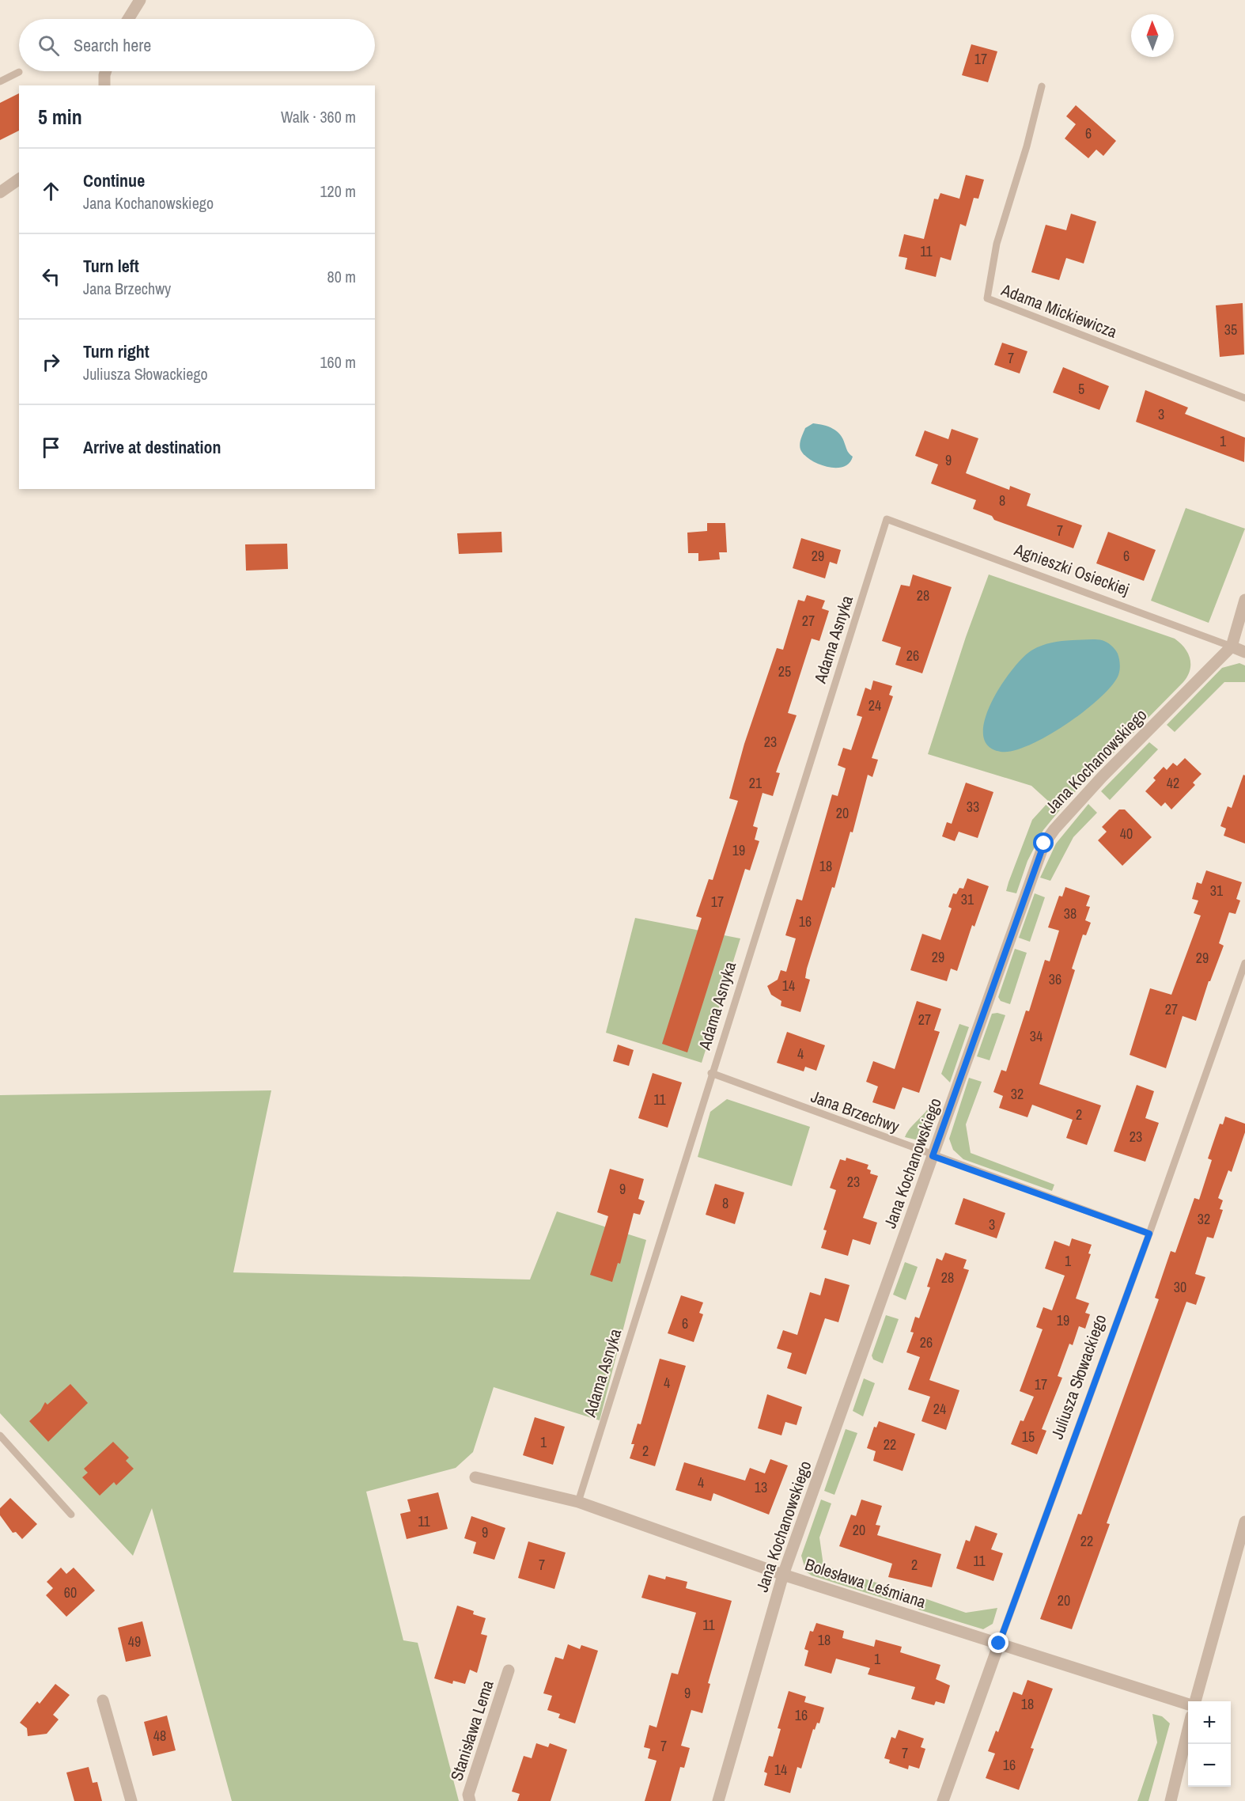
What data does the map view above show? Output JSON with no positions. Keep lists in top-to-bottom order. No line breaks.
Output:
{"streets":{"street":["Agnieszki Osieckiej","Jana Kochanowskiego","Juliusza Słowackiego","Bolesława Leśmiana","Stanisława Lema"],"lane":["Adama Mickiewicza","Adama Asnyka","Jana Brzechwy"]},"crossings":[["Agnieszki Osieckiej","Adama Asnyka"],["Agnieszki Osieckiej","Jana Kochanowskiego"],["Adama Asnyka","Jana Brzechwy"],["Adama Asnyka","Bolesława Leśmiana"],["Jana Kochanowskiego","Jana Brzechwy"],["Jana Kochanowskiego","Bolesława Leśmiana"],["Jana Brzechwy","Juliusza Słowackiego"],["Juliusza Słowackiego","Bolesława Leśmiana"]],"house_numbers":["17","6","11","35","7","5","3","1","9","8","7","29","6","28","27","26","25","24","23","21","42","33","20","40","19","18","31","31","17","38","16","29","29","36","14","27","27","34","4","32","11","2","23","23","9","8","32","3","1","28","30","19","6","26","4","17","24","15","1","22","2","4","13","11","20","9","22","11","7","2","60","20","11","18","49","1","9","18","16","48","7","7","16","14"],"north":"top","page":{"search":"Search here","heading":["5 min","Walk · 360 m"],"list":[["Continue","Jana Kochanowskiego","120 m"],["Turn left","Jana Brzechwy","80 m"],["Turn right","Juliusza Słowackiego","160 m"],"Arrive at destination"],"map_buttons":["+","−"]}}
